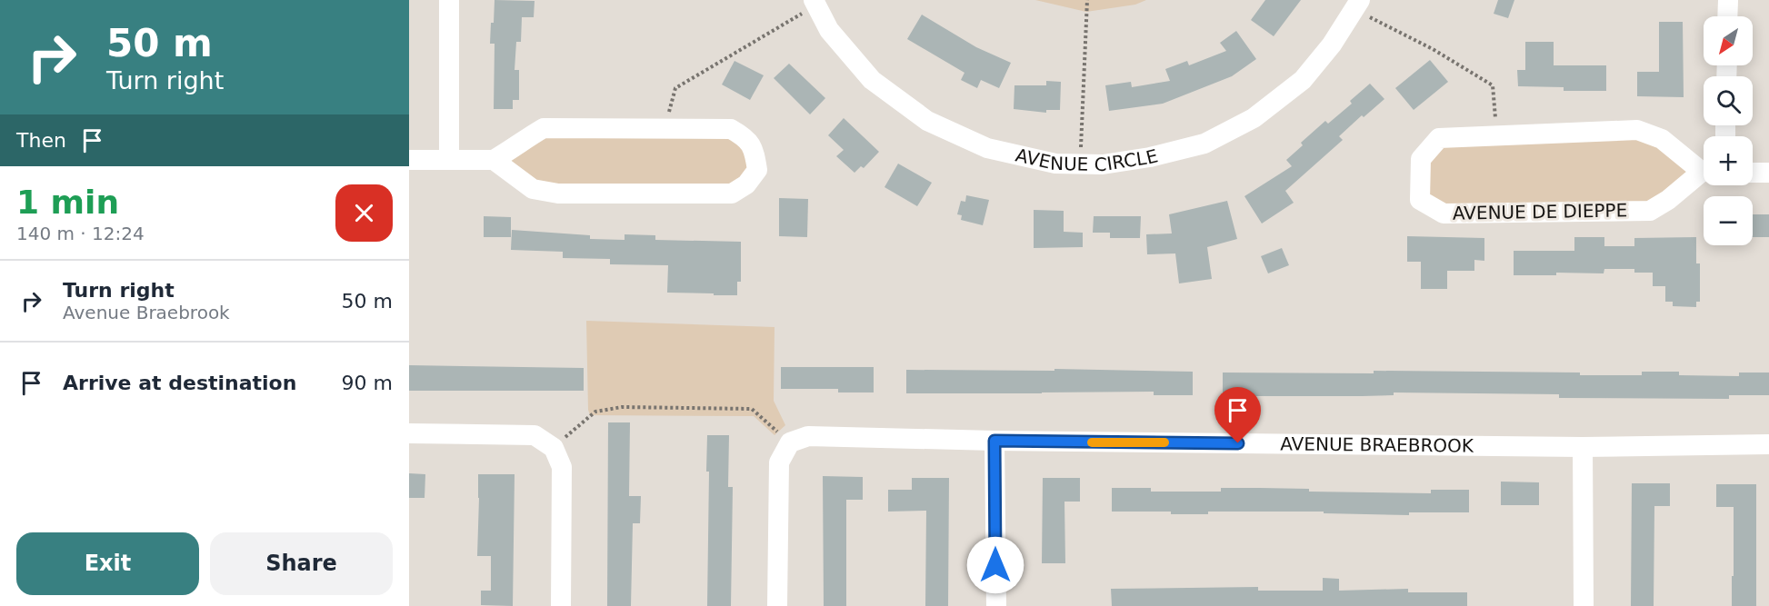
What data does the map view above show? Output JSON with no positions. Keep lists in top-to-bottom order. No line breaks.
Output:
{"streets":{"street":["AVENUE CIRCLE","AVENUE DE DIEPPE","AVENUE BRAEBROOK"]},"north":"bottom left","page":{"turn":["50 m","Turn right"],"map_buttons":["+","−"],"then":"Then","heading":["1 min","140 m · 12:24"],"list":[{"name":"Turn right","note":"Avenue Braebrook","value":"50 m"},{"name":"Arrive at destination","value":"90 m"}],"buttons":["Exit","Share"]}}
